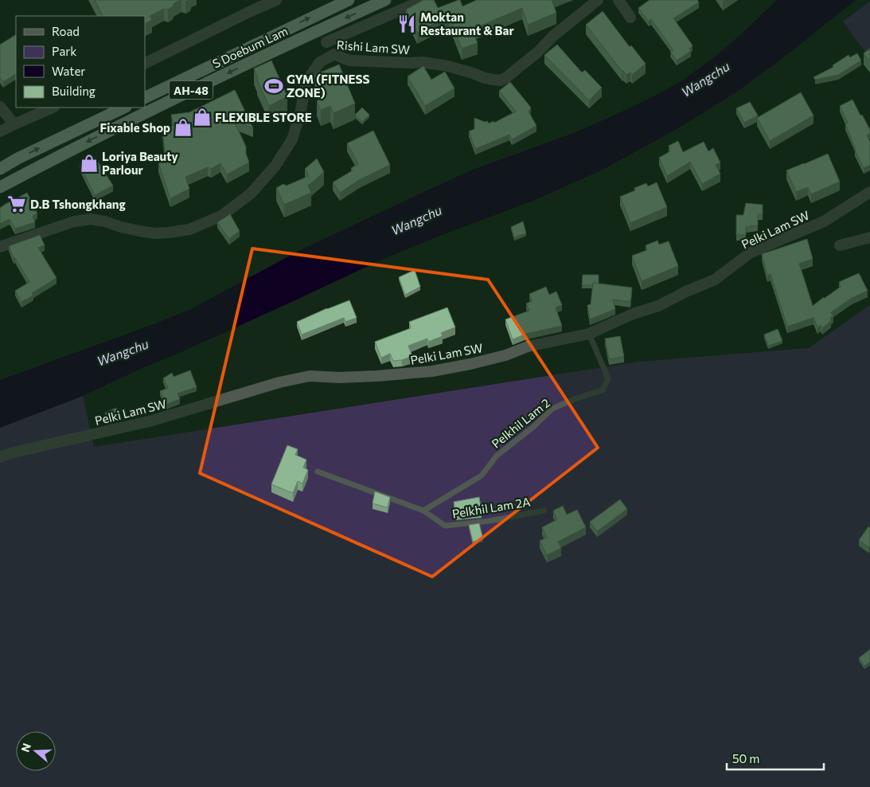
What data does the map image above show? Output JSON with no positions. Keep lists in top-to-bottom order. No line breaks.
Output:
{"streets":{"highway":["S Doebum Lam","AH-48"],"street":["Rishi Lam SW","Pelki Lam SW"],"lane":["Pelkhil Lam 2","Pelkhil Lam 2A"]},"crossings":[["Pelki Lam SW","Pelkhil Lam 2"],["Pelkhil Lam 2","Pelkhil Lam 2A"]],"water":["Wangchu"],"places":{"restaurant":["Moktan Restaurant & Bar"],"sports":["GYM (FITNESS ZONE)"],"shop":["FLEXIBLE STORE","Fixable Shop","Loriya Beauty Parlour"],"supermarket":["D.B Tshongkhang"]},"legend":["Road","Park","Water","Building"],"scale_bar":"50 m","north":"left"}
